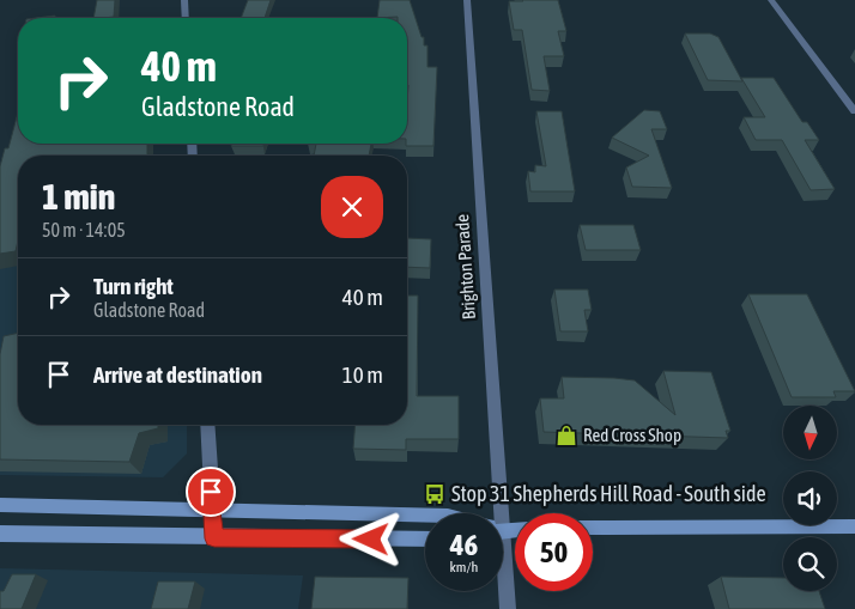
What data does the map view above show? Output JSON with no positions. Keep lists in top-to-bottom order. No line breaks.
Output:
{"streets":{"street":["Brighton Parade"]},"places":{"shop":["Red Cross Shop"],"bus stop":["Stop 31 Shepherds Hill Road - South side"]},"north":"bottom","page":{"turn":["40 m","Gladstone Road"],"heading":["1 min","50 m · 14:05"],"list":[{"name":"Turn right","note":"Gladstone Road","value":"40 m"},{"name":"Arrive at destination","value":"10 m"}],"speed":"46 km/h","limit":"50"}}
